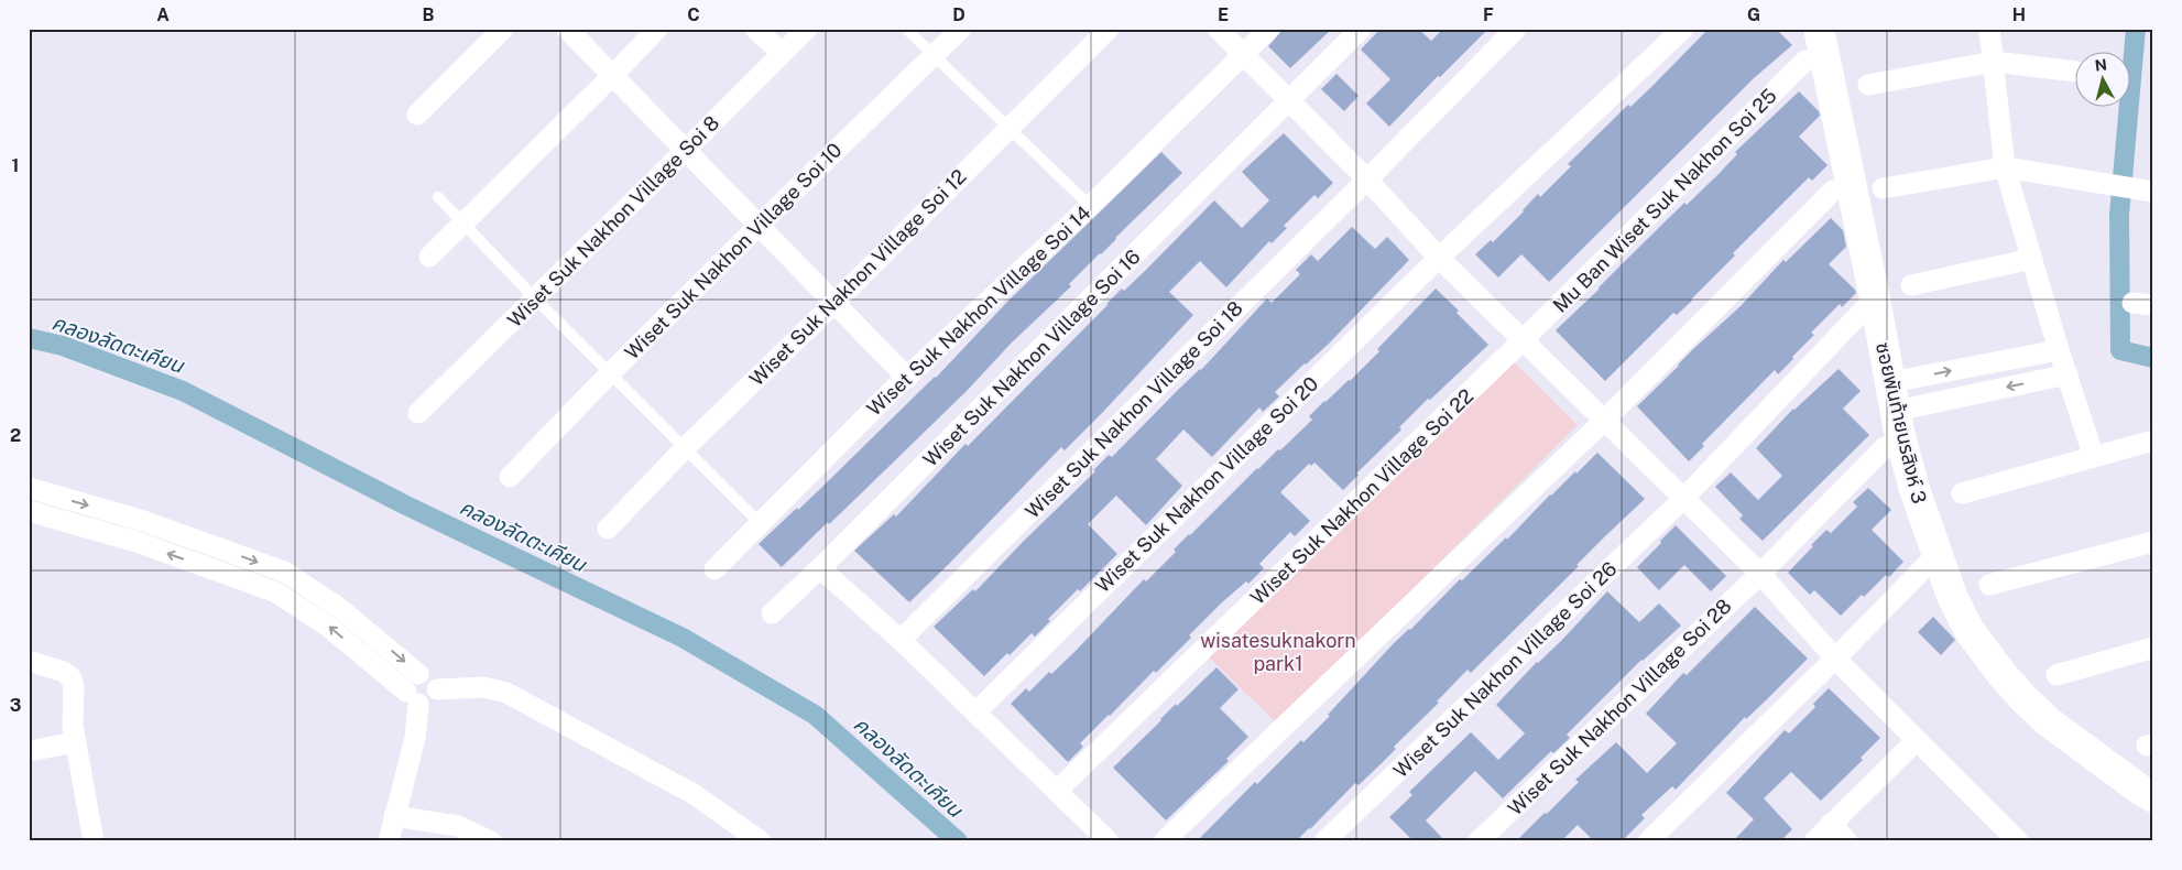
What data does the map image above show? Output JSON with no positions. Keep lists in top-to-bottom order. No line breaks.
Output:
{"streets":{"street":["Mu Ban Wiset Suk Nakhon Soi 25","Wiset Suk Nakhon Village Soi 8","Wiset Suk Nakhon Village Soi 10","Wiset Suk Nakhon Village Soi 12","Wiset Suk Nakhon Village Soi 14","Wiset Suk Nakhon Village Soi 16","Wiset Suk Nakhon Village Soi 18","ซอยพันท้ายนรสิงห์ 3","Wiset Suk Nakhon Village Soi 20","Wiset Suk Nakhon Village Soi 22","Wiset Suk Nakhon Village Soi 26","Wiset Suk Nakhon Village Soi 28"]},"crossings":[["Mu Ban Wiset Suk Nakhon Soi 25","Wiset Suk Nakhon Village Soi 22"]],"water":["คลองลัดตะเคียน"],"parks":["wisatesuknakorn park1"],"north":"top","grid":{"columns":["A","B","C","D","E","F","G","H"],"rows":["1","2","3"]}}
